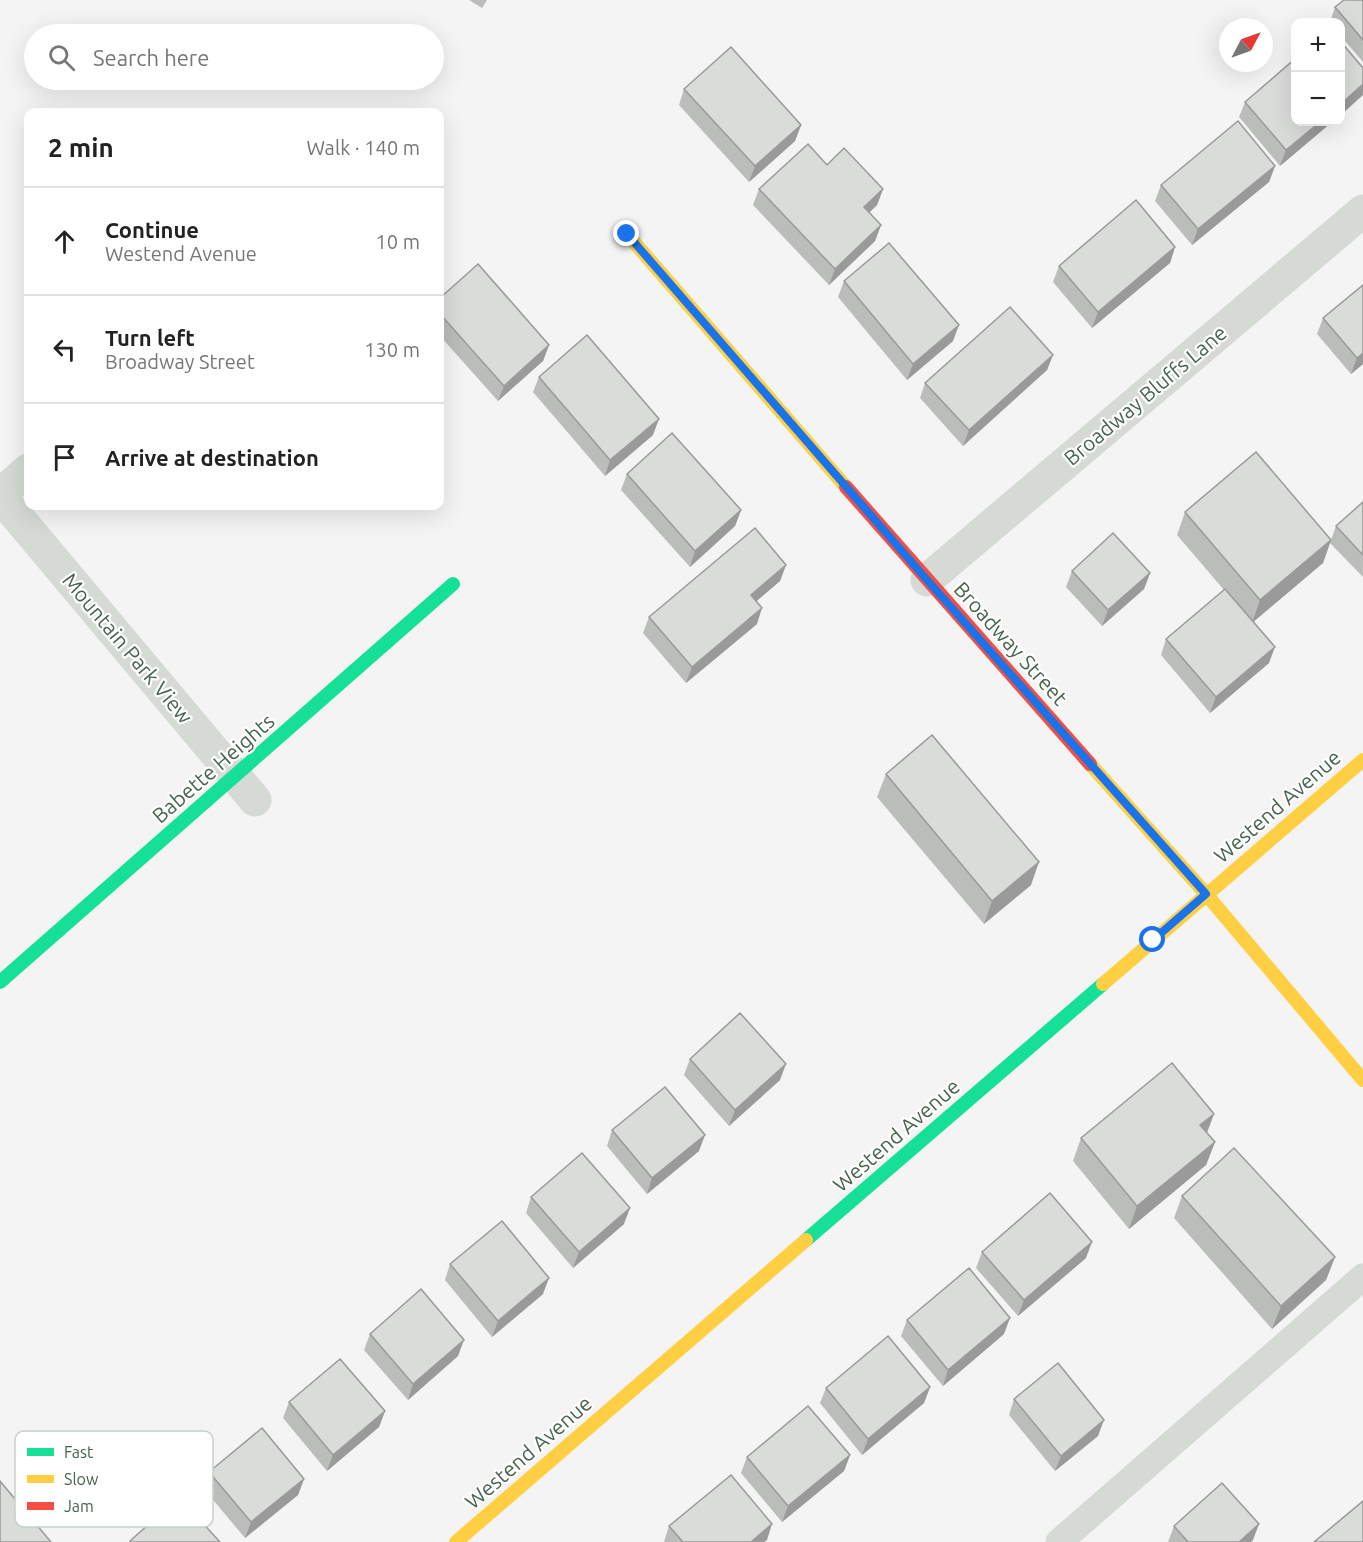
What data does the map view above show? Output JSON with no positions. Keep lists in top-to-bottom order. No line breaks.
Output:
{"streets":{"street":["Broadway Bluffs Lane","Broadway Street","Mountain Park View","Babette Heights","Westend Avenue"]},"crossings":[["Broadway Bluffs Lane","Broadway Street"],["Broadway Street","Westend Avenue"],["Mountain Park View","Babette Heights"]],"legend":["Fast","Slow","Jam"],"north":"top right","page":{"map_buttons":["+","−"],"search":"Search here","heading":["2 min","Walk · 140 m"],"list":[["Continue","Westend Avenue","10 m"],["Turn left","Broadway Street","130 m"],"Arrive at destination"]}}
